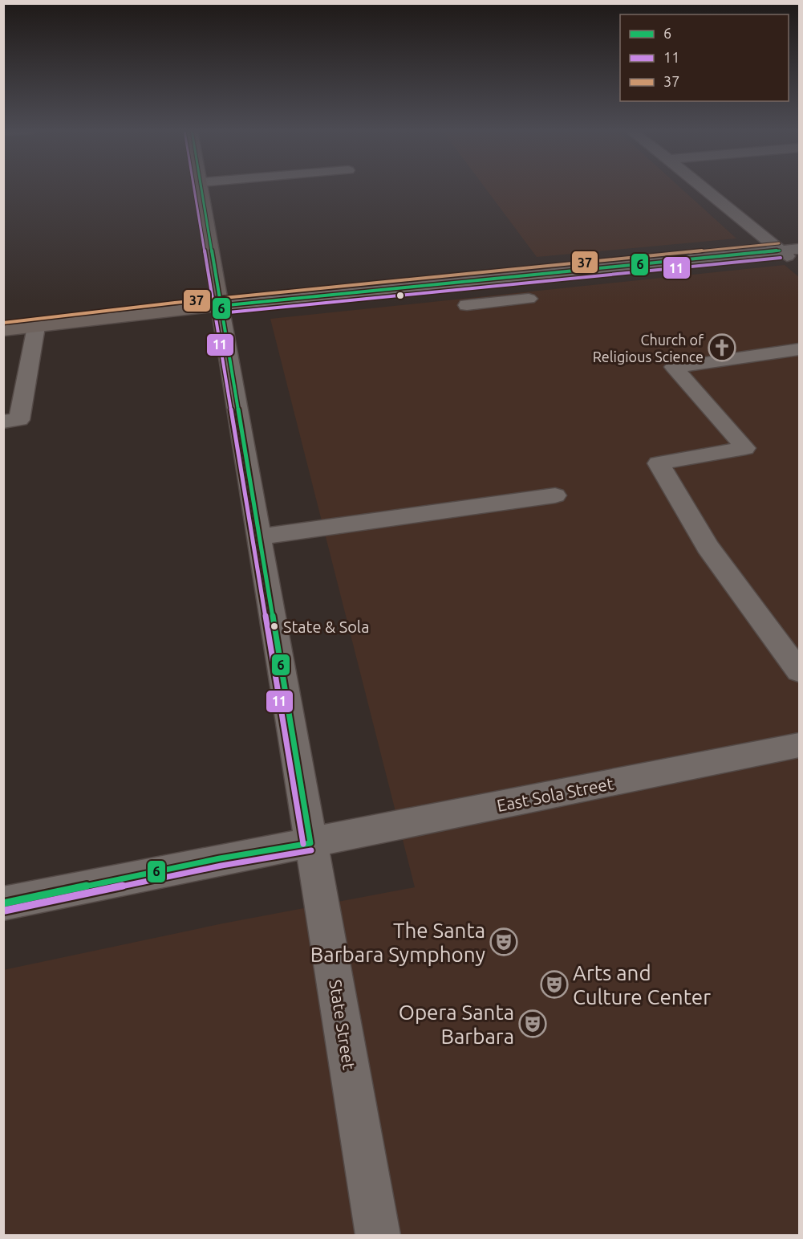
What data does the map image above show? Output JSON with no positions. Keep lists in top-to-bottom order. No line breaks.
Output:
{"streets":{"main road":["State Street"],"street":["East Sola Street"]},"crossings":[["East Sola Street","State Street"]],"places":{"church":["Church of Religious Science"],"other":["State & Sola"],"theatre":["The Santa Barbara Symphony","Arts and Culture Center","Opera Santa Barbara"]},"lines":["transit line 6","transit line 11","transit line 37"],"legend":["6","11","37"]}
